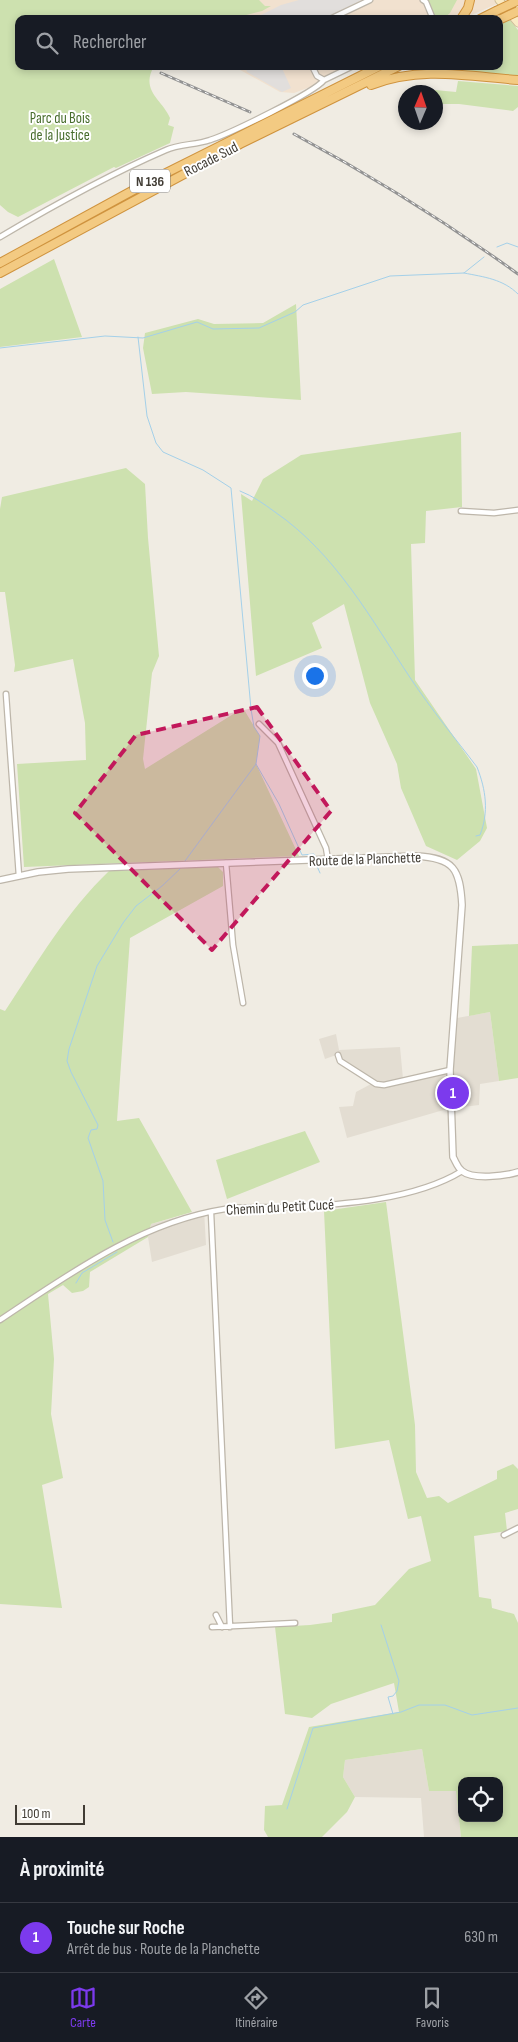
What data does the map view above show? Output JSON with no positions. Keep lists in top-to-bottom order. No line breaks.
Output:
{"streets":{"highway":["Rocade Sud","N 136"],"street":["Route de la Planchette","Chemin du Petit Cucé"]},"crossings":[["Route de la Planchette","Chemin du Petit Cucé"]],"parks":["Parc du Bois de la Justice"],"scale_bar":"100 m","north":"top","page":{"search":"Rechercher","pins":"1","scale":"100 m","heading":"À proximité","list":[{"mark":"1","name":"Touche sur Roche","note":"Arrêt de bus · Route de la Planchette","value":"630 m"}],"nav":["Carte","Itinéraire","Favoris"]}}
